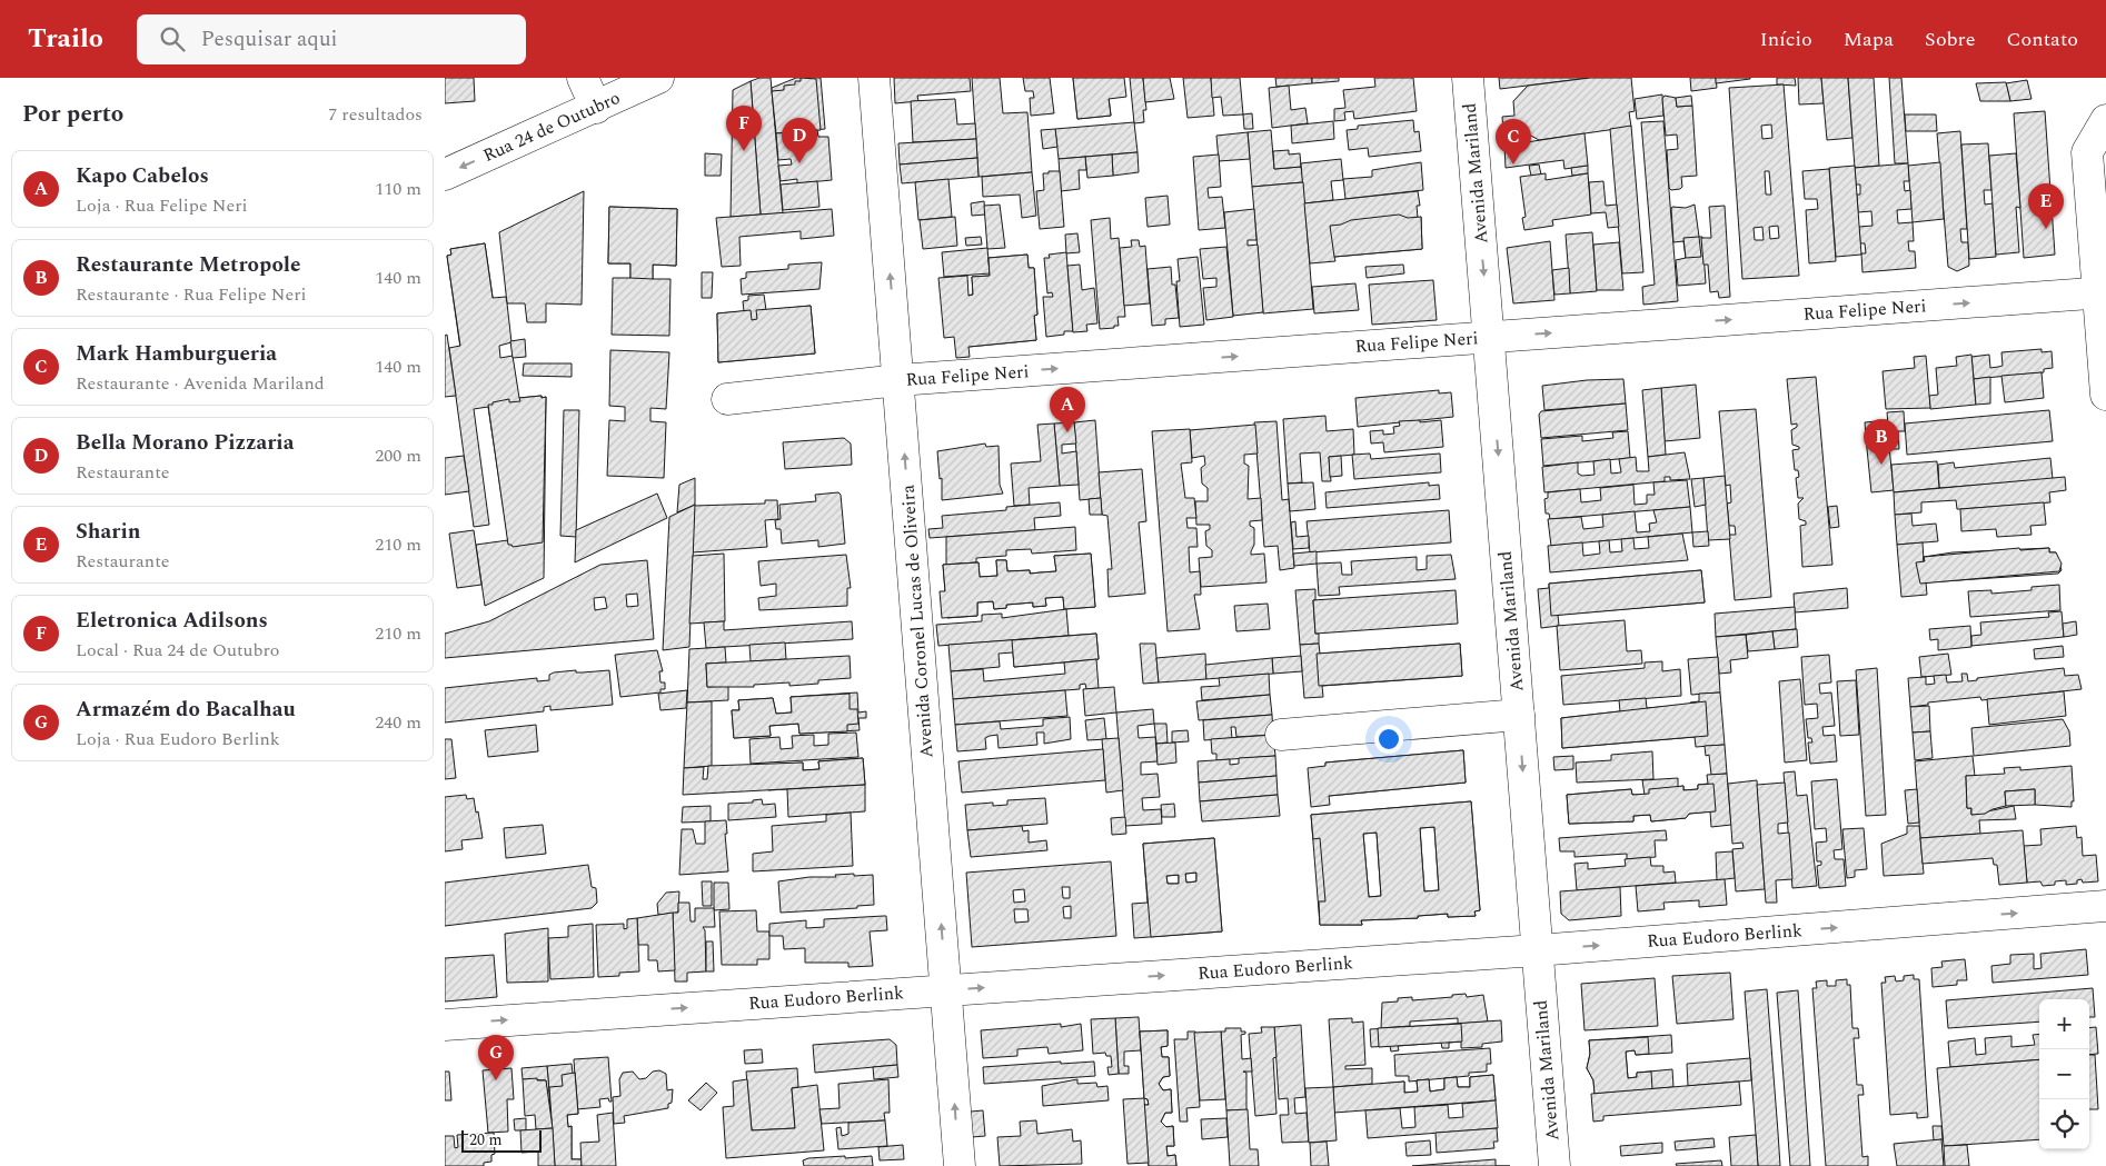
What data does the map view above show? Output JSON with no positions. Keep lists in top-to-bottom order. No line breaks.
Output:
{"streets":{"street":["Rua 24 de Outubro","Avenida Mariland","Rua Felipe Neri","Avenida Coronel Lucas de Oliveira","Rua Eudoro Berlink"]},"crossings":[["Avenida Mariland","Rua Felipe Neri"],["Avenida Mariland","Rua Eudoro Berlink"],["Rua Felipe Neri","Avenida Coronel Lucas de Oliveira"],["Avenida Coronel Lucas de Oliveira","Rua Eudoro Berlink"]],"one_way":["Rua 24 de Outubro","Avenida Mariland","Rua Felipe Neri","Avenida Coronel Lucas de Oliveira","Rua Eudoro Berlink"],"scale_bar":"20 m","page":{"header":"Trailo","search":"Pesquisar aqui","nav":["Início","Mapa","Sobre","Contato"],"heading":["Por perto","7 resultados"],"pins":["F","D","C","E","A","B","G"],"list":[{"mark":"A","name":"Kapo Cabelos","note":"Loja · Rua Felipe Neri","value":"110 m"},{"mark":"B","name":"Restaurante Metropole","note":"Restaurante · Rua Felipe Neri","value":"140 m"},{"mark":"C","name":"Mark Hamburgueria","note":"Restaurante · Avenida Mariland","value":"140 m"},{"mark":"D","name":"Bella Morano Pizzaria","note":"Restaurante","value":"200 m"},{"mark":"E","name":"Sharin","note":"Restaurante","value":"210 m"},{"mark":"F","name":"Eletronica Adilsons","note":"Local · Rua 24 de Outubro","value":"210 m"},{"mark":"G","name":"Armazém do Bacalhau","note":"Loja · Rua Eudoro Berlink","value":"240 m"}],"map_buttons":["+","−"],"scale":"20 m"}}
